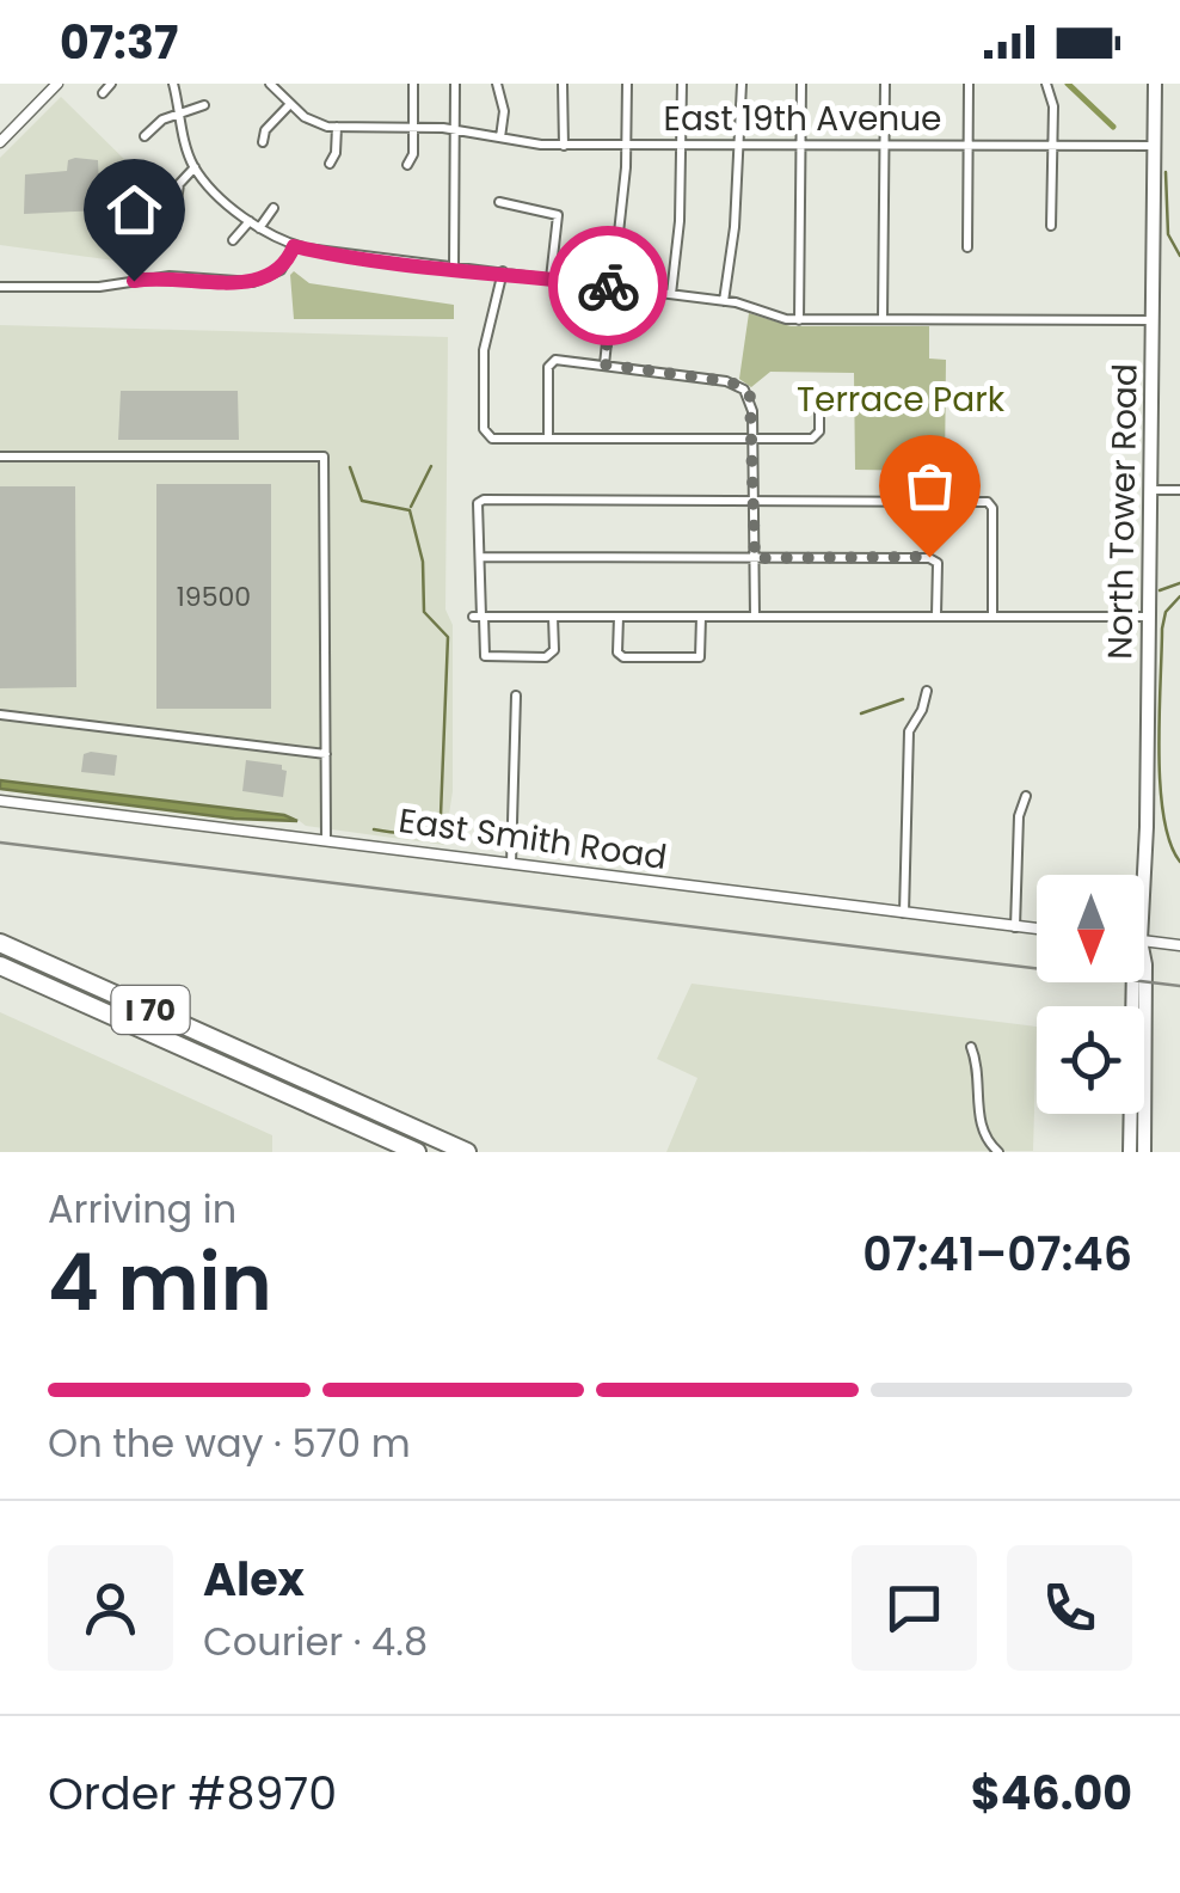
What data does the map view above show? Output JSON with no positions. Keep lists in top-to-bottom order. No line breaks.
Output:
{"streets":{"highway":["I 70"],"main road":["North Tower Road"],"street":["East 19th Avenue","East Smith Road"]},"crossings":[["East 19th Avenue","North Tower Road"]],"parks":["Terrace Park"],"house_numbers":["19500"],"north":"bottom","page":{"status":"07:37","heading":["4 min","Arriving in","07:41–07:46"],"panel":["Alex","Courier · 4.8","Order #8970","$46.00"],"bar":"On the way · 570 m"}}
